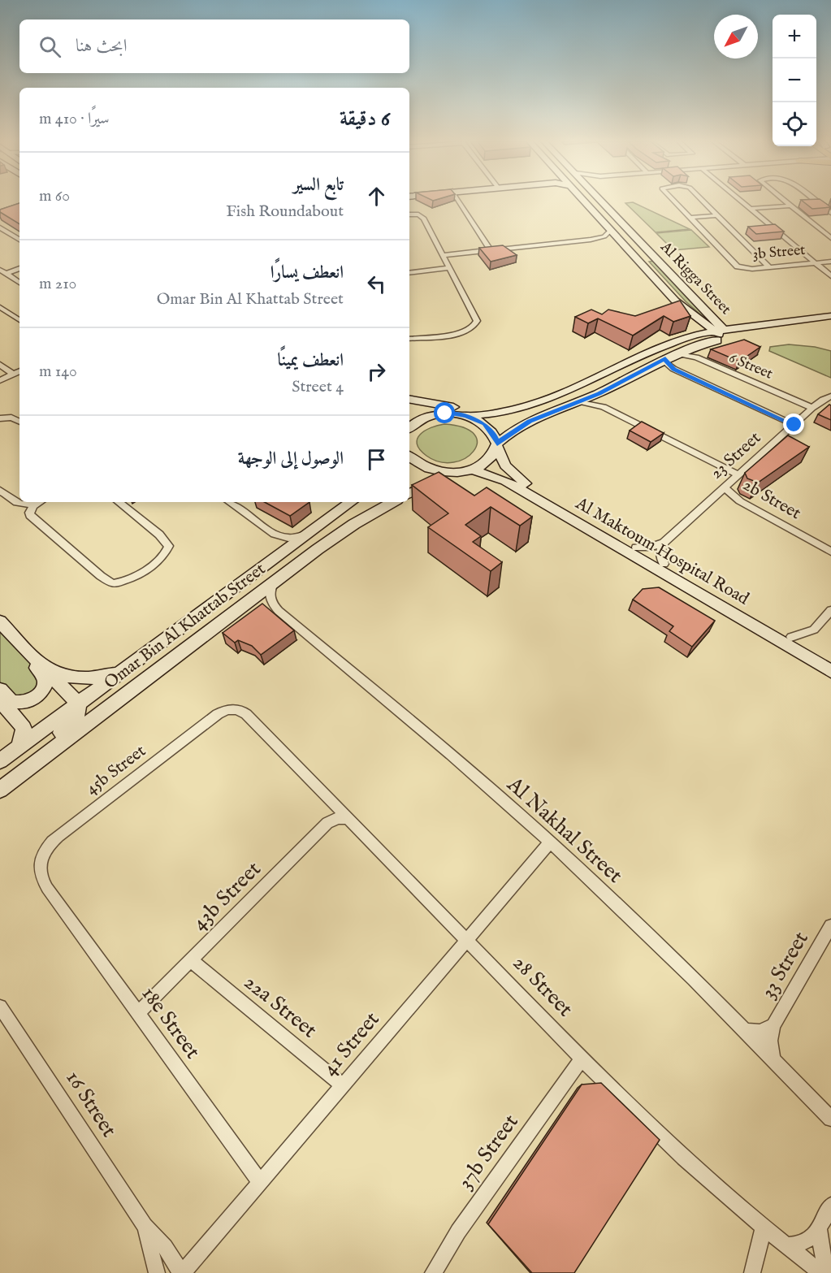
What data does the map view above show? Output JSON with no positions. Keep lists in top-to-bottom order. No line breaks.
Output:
{"streets":{"main road":["Al Rigga Street","Al Maktoum Hospital Road","Omar Bin Al Khattab Street"],"street":["3b Street","6 Street","23 Street","2b Street","45b Street","Al Nakhal Street","43b Street","33 Street","28 Street","22a Street","18e Street","41 Street","16 Street","37b Street"]},"crossings":[["6 Street","23 Street"],["23 Street","2b Street"],["Omar Bin Al Khattab Street","Al Nakhal Street"],["45b Street","28 Street"],["45b Street","18e Street"],["Al Nakhal Street","33 Street"],["Al Nakhal Street","41 Street"],["43b Street","28 Street"],["43b Street","22a Street"],["43b Street","18e Street"],["28 Street","41 Street"],["28 Street","37b Street"],["22a Street","41 Street"],["18e Street","41 Street"],["41 Street","16 Street"]],"north":"bottom left","page":{"map_buttons":["+","−"],"search":"ابحث هنا","heading":["6 دقيقة","سيرًا · 410 m"],"list":[["تابع السير","Fish Roundabout","60 m"],["انعطف يسارًا","Omar Bin Al Khattab Street","210 m"],["انعطف يمينًا","4 Street","140 m"],"الوصول إلى الوجهة"]}}
